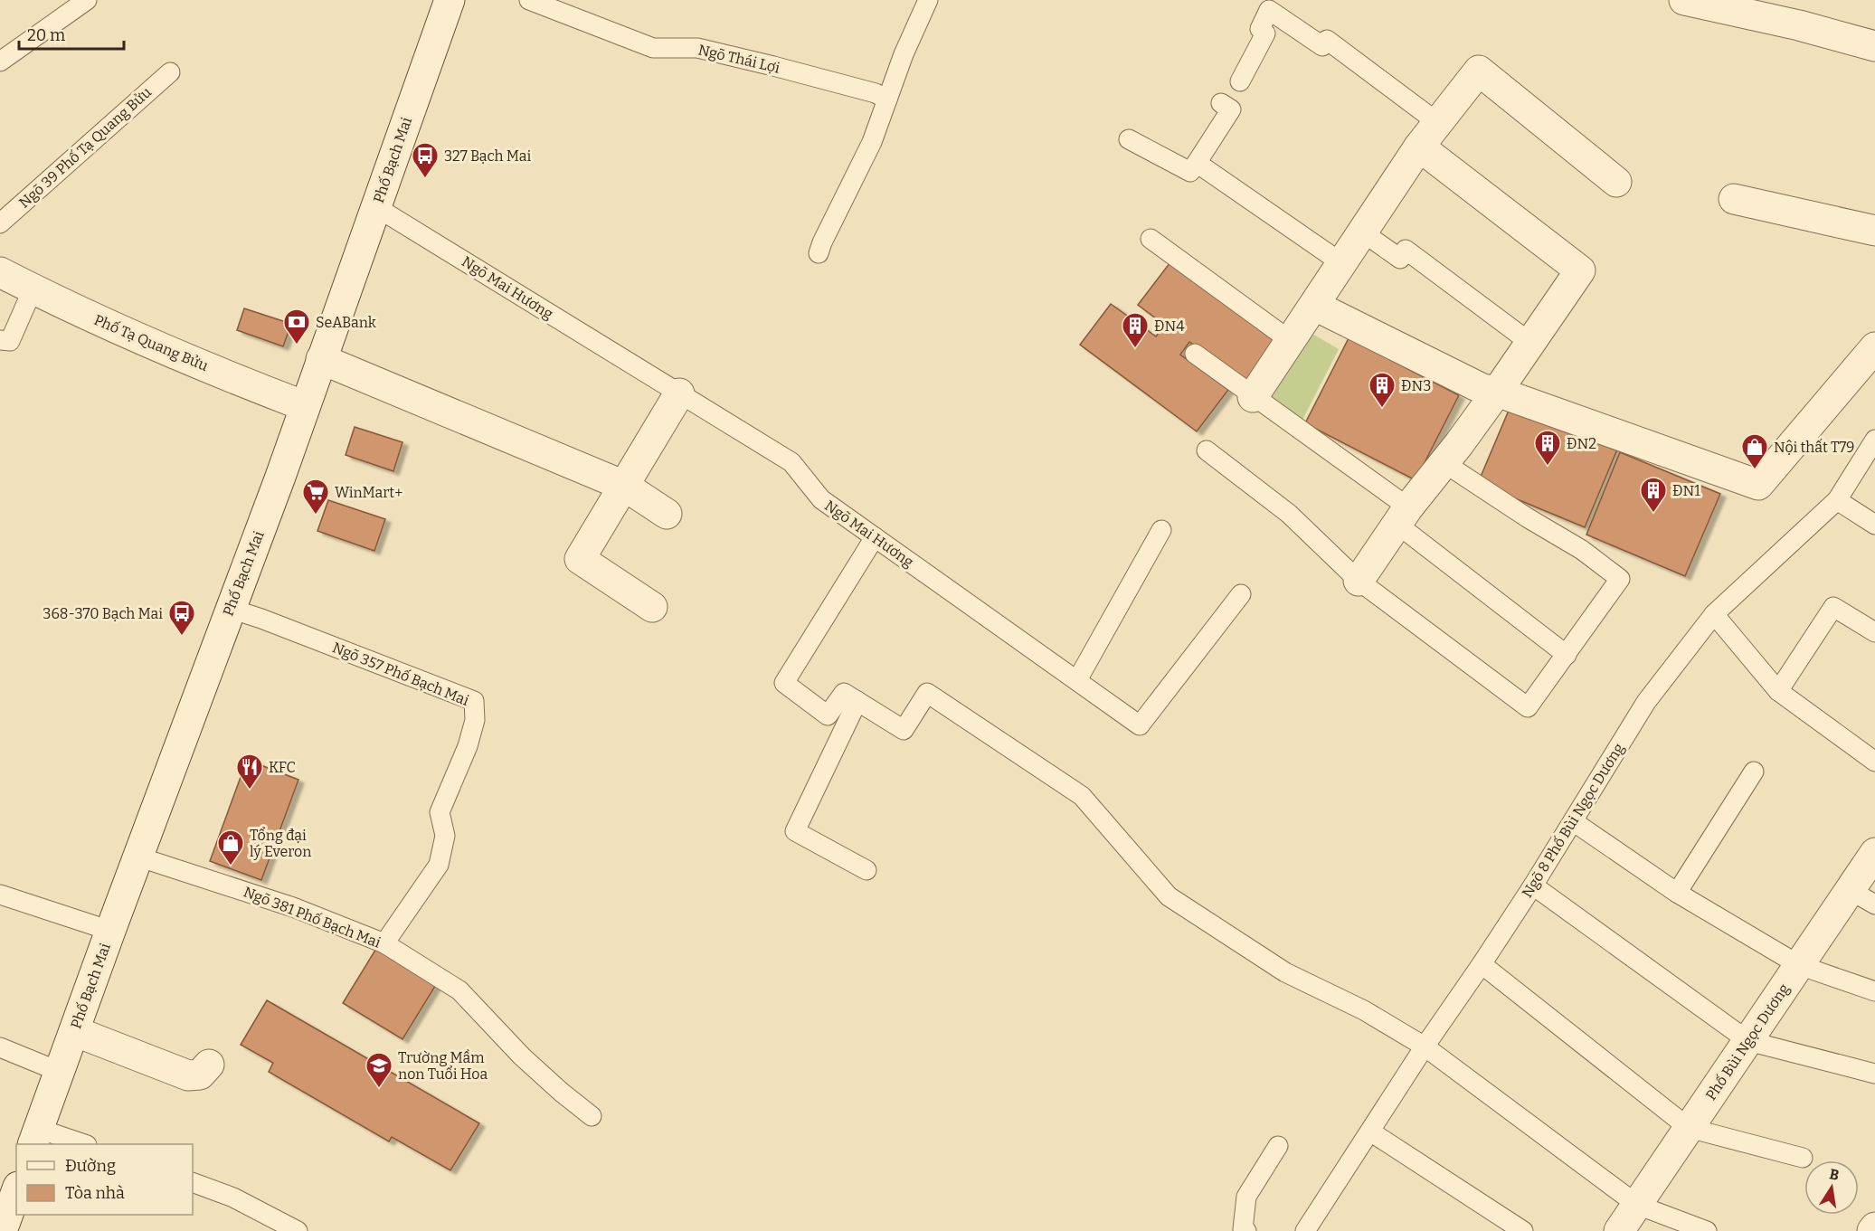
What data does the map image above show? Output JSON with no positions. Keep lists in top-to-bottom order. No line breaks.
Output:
{"streets":{"street":["Phố Bạch Mai","Phố Tạ Quang Bửu","Phố Bùi Ngọc Dương"],"lane":["Ngõ Thái Lợi","Ngõ 39 Phố Tạ Quang Bửu","Ngõ Mai Hương","Ngõ 357 Phố Bạch Mai","Ngõ 8 Phố Bùi Ngọc Dương","Ngõ 381 Phố Bạch Mai"]},"crossings":[["Phố Bạch Mai","Ngõ Mai Hương"],["Phố Bạch Mai","Phố Tạ Quang Bửu"],["Phố Bạch Mai","Ngõ 357 Phố Bạch Mai"],["Phố Bạch Mai","Ngõ 381 Phố Bạch Mai"],["Ngõ 357 Phố Bạch Mai","Ngõ 381 Phố Bạch Mai"]],"places":{"bus stop":["327 Bạch Mai","368-370 Bạch Mai"],"bank":["SeABank"],"building":["ĐN4","ĐN3","ĐN2","ĐN1"],"shop":["Nội thất T79","Tổng đại lý Everon"],"supermarket":["WinMart+"],"restaurant":["KFC"],"school or university":["Trường Mầm non Tuổi Hoa"]},"legend":["Đường","Tòa nhà"],"scale_bar":"20 m","north":"top"}
